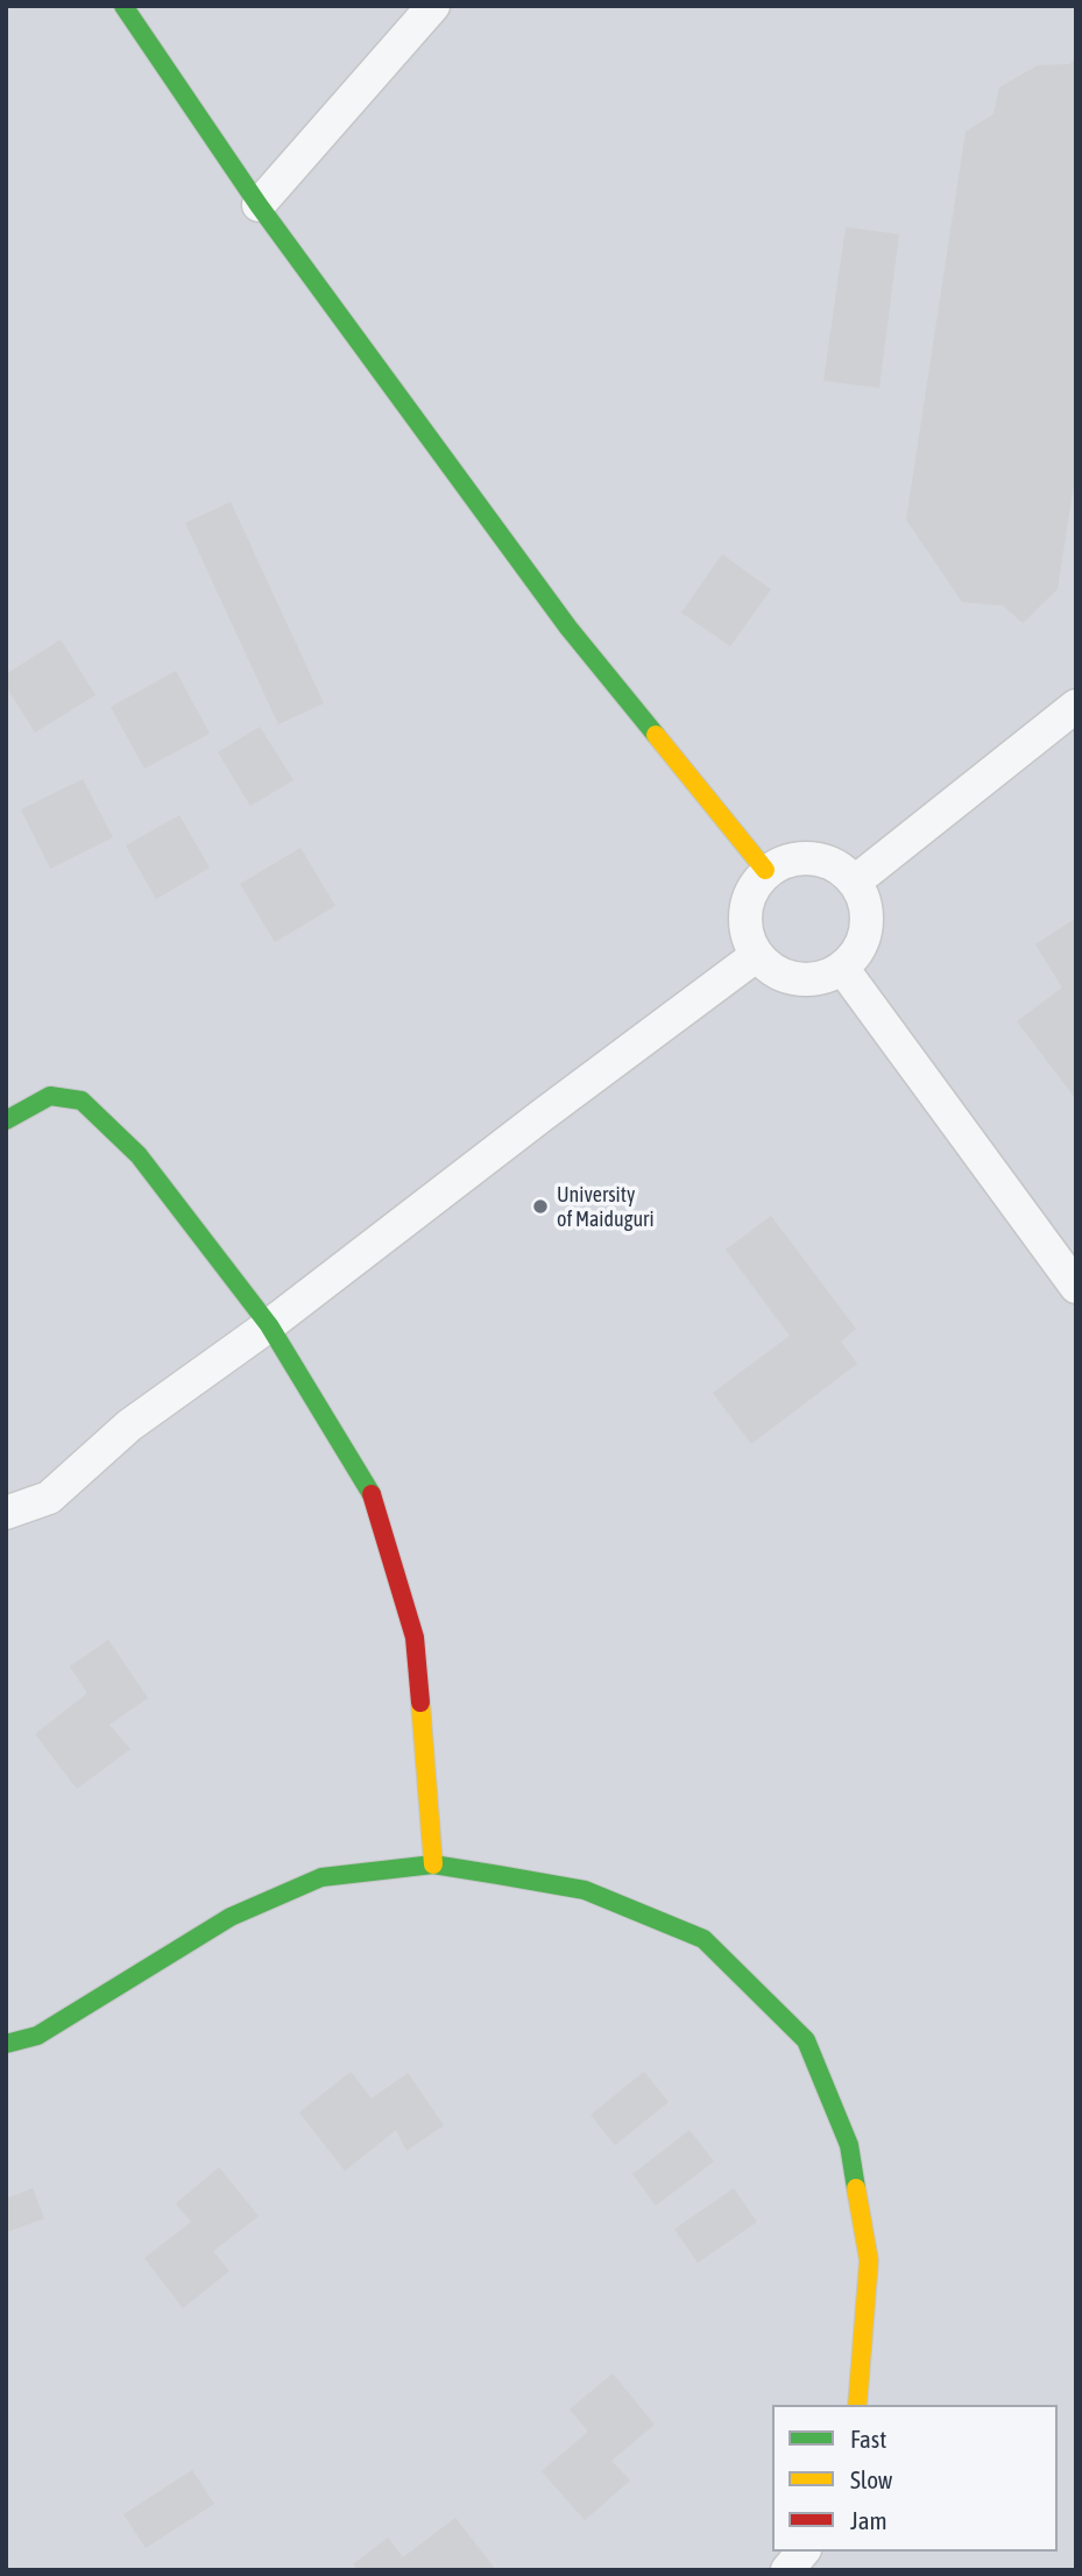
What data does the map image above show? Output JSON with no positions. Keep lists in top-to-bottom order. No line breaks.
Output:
{"places":["University of Maiduguri"],"legend":["Fast","Slow","Jam"]}
